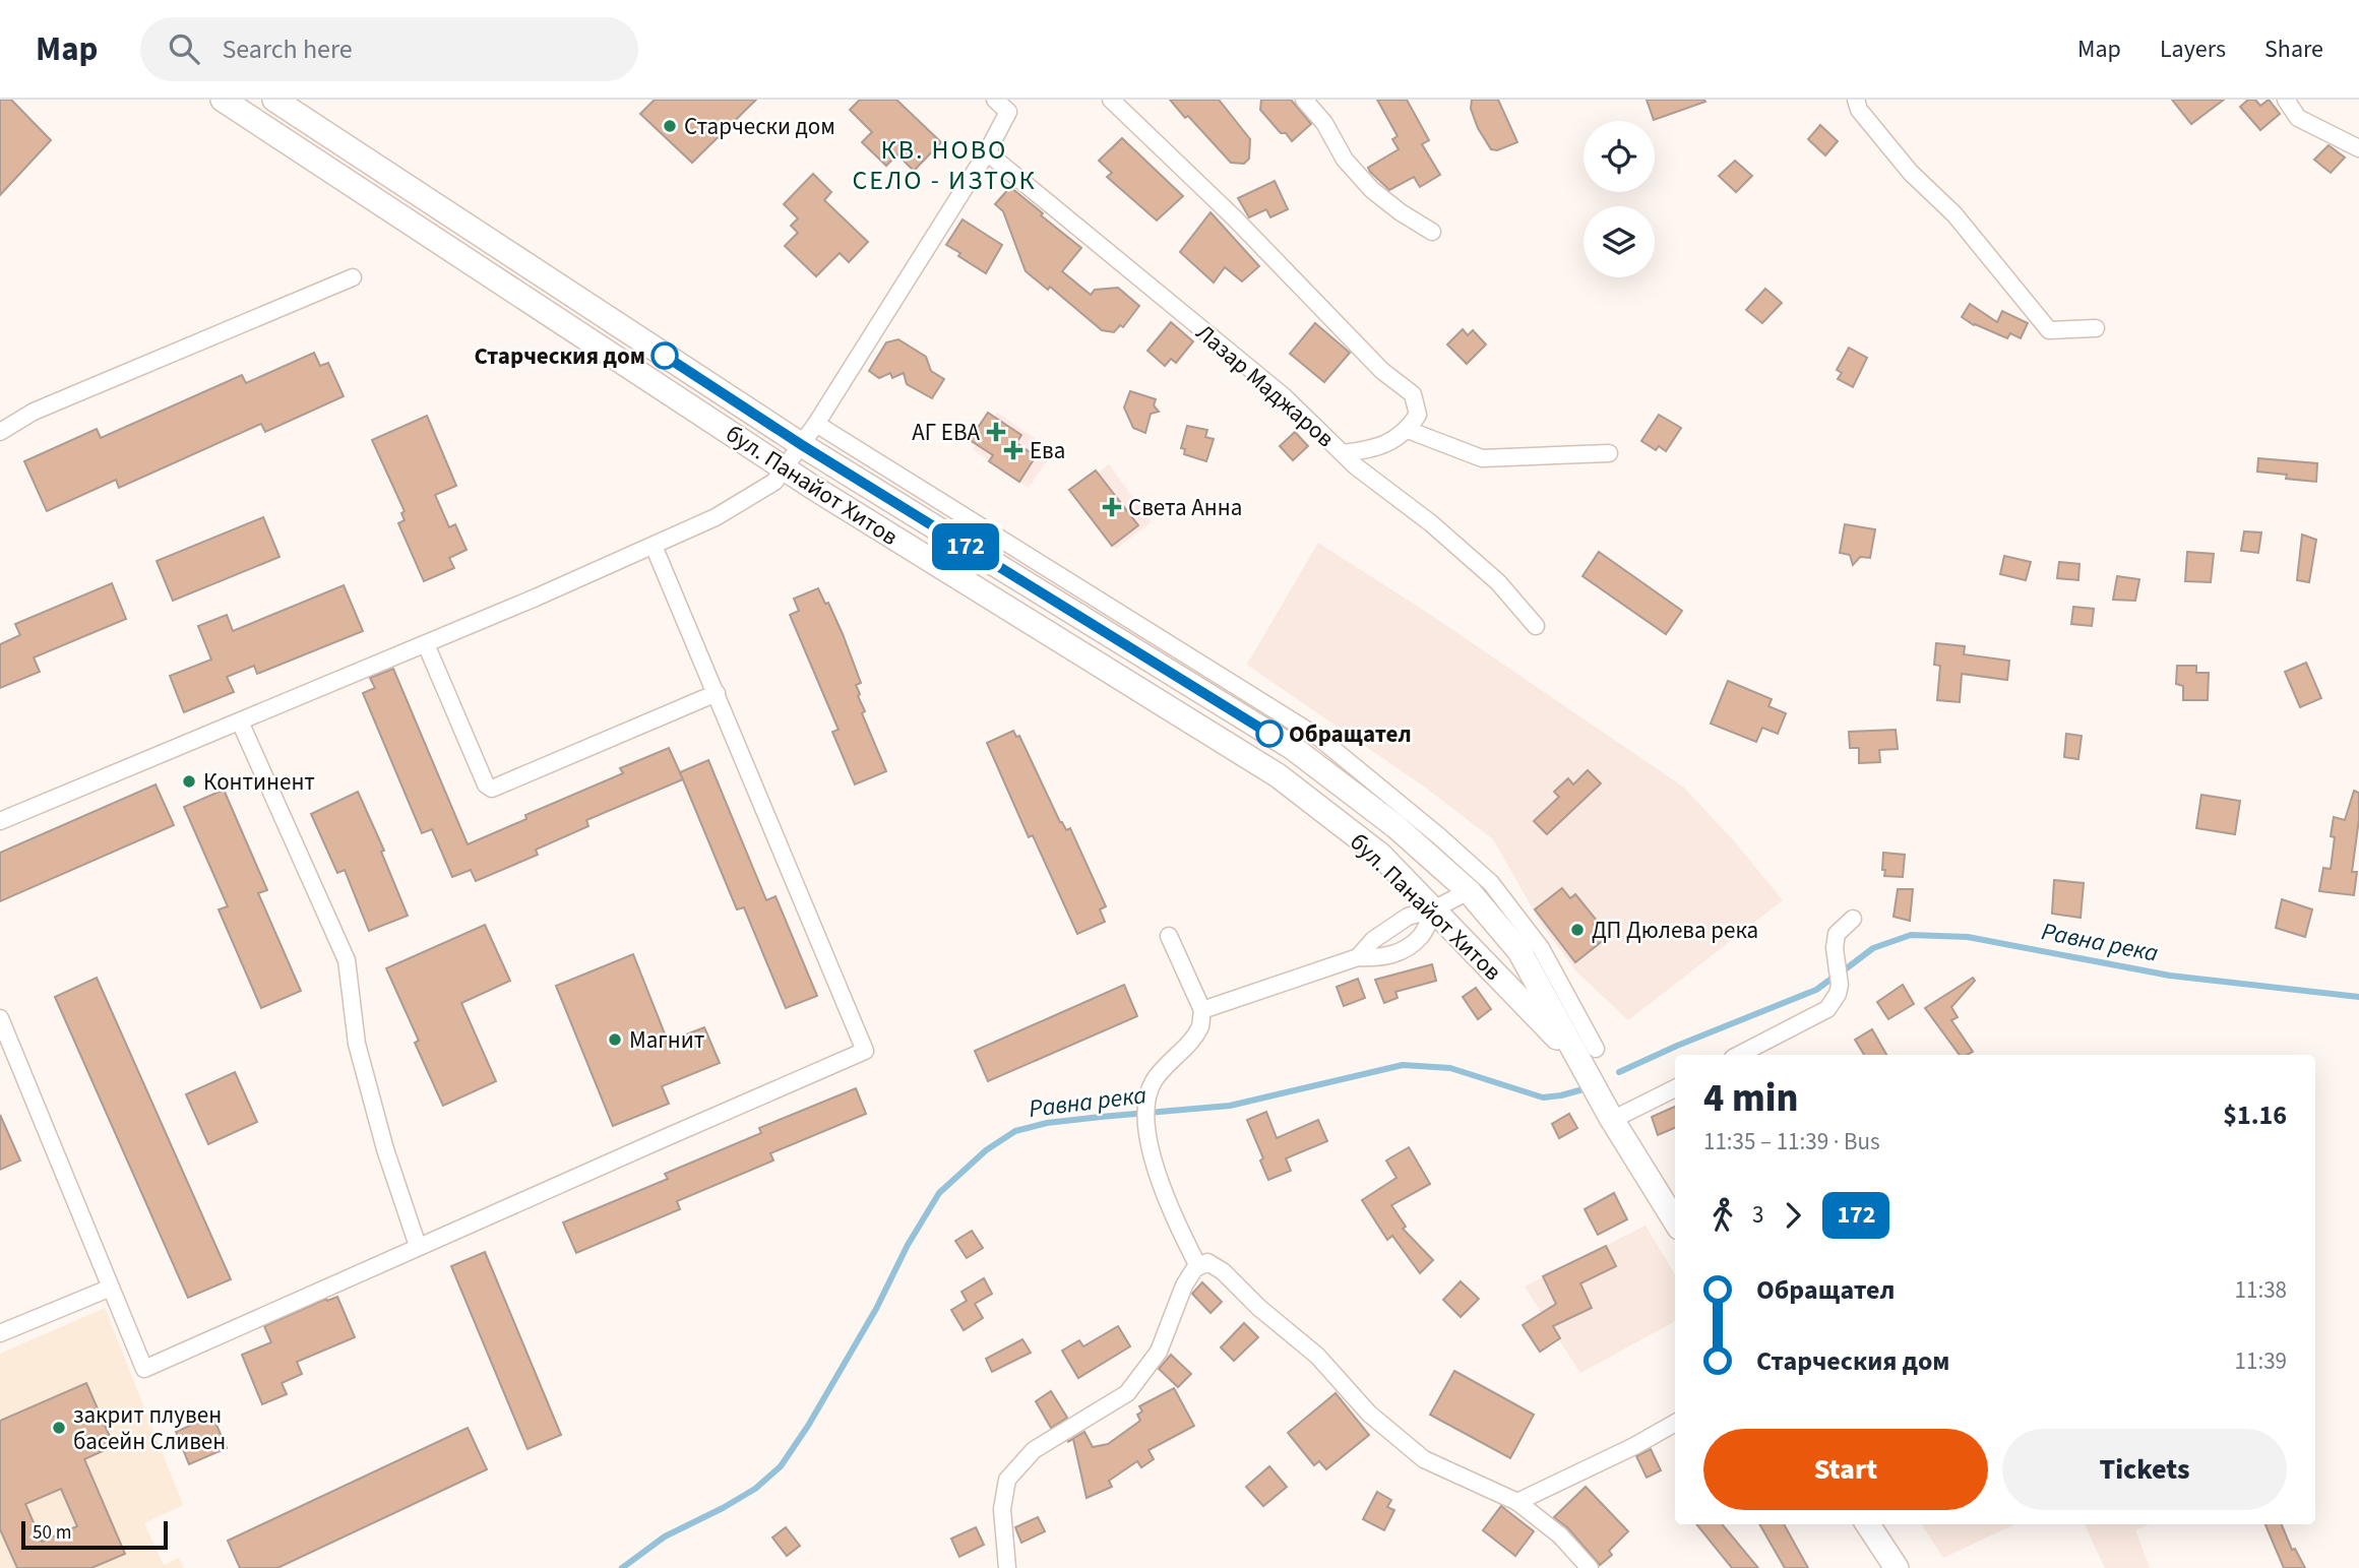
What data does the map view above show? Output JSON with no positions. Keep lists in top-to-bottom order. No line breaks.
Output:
{"streets":{"street":["Лазар Маджаров","бул. Панайот Хитов"]},"districts":["КВ. НОВО СЕЛО - ИЗТОК"],"water":["Равна река"],"places":{"other":["Старчески дом","Старческия дом","Обращател","Континент","ДП Дюлева река","Магнит","закрит плувен басейн Сливен"],"health":["АГ ЕВА","Ева","Света Анна"]},"lines":["bus line 172"],"scale_bar":"50 m","page":{"header":"Map","search":"Search here","nav":["Map","Layers","Share"],"on_map":"172","heading":["4 min","11:35 – 11:39 · Bus","$1.16"],"legs":["3","172"],"list":[{"name":"Обращател","value":"11:38"},{"name":"Старческия дом","value":"11:39"}],"buttons":["Start","Tickets"],"scale":"50 m"}}
